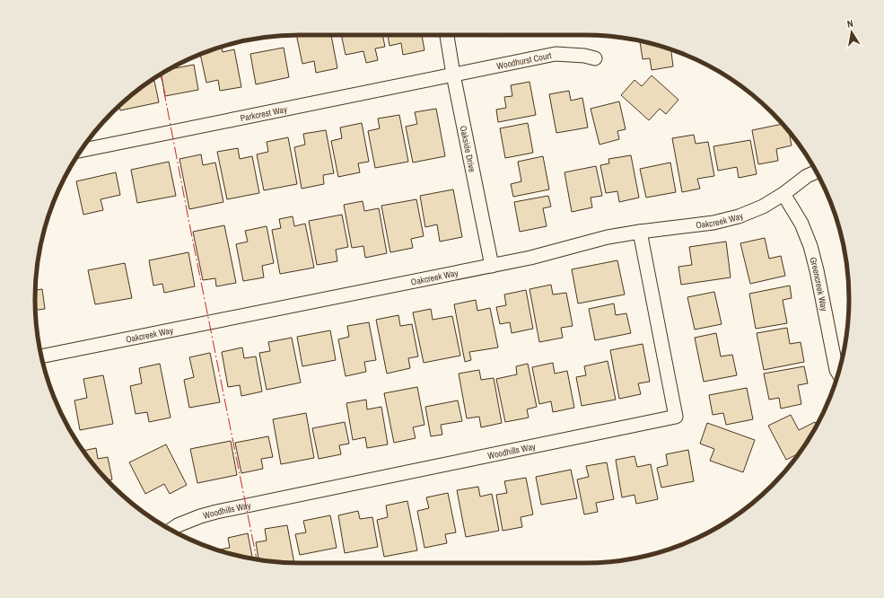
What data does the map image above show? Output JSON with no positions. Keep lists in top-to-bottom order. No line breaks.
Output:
{"streets":{"street":["Woodhurst Court","Parkcrest Way","Oakside Drive","Oakcreek Way","Greencreek Way","Woodhills Way"]},"crossings":[["Woodhurst Court","Parkcrest Way"],["Woodhurst Court","Oakside Drive"],["Parkcrest Way","Oakside Drive"],["Oakside Drive","Oakcreek Way"],["Oakcreek Way","Greencreek Way"],["Oakcreek Way","Woodhills Way"]],"north":"top"}
